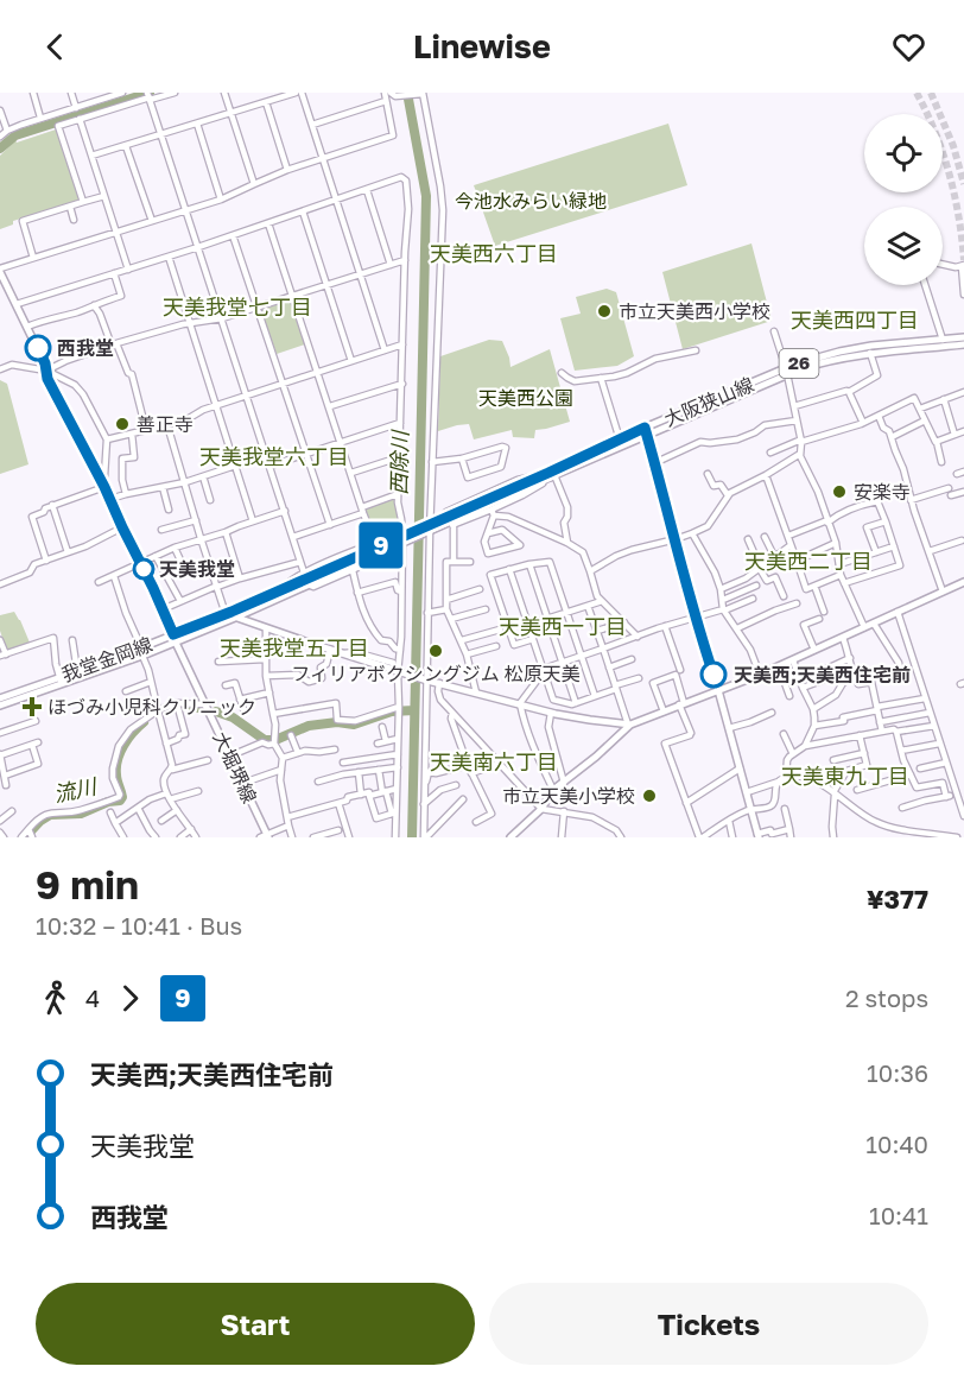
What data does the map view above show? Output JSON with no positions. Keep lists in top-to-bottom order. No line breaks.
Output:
{"streets":{"main road":["26","大阪狭山線","我堂金岡線","大堀堺線"]},"crossings":[["大阪狭山線","我堂金岡線"],["大阪狭山線","大堀堺線"],["我堂金岡線","大堀堺線"]],"districts":["天美西六丁目","天美我堂七丁目","天美西四丁目","天美我堂六丁目","天美西二丁目","天美西一丁目","天美我堂五丁目","天美南六丁目","天美東九丁目"],"water":["西除川","流川"],"parks":["今池水みらい緑地","天美西公園"],"places":{"other":["市立天美西小学校","西我堂","善正寺","安楽寺","天美我堂","フィリアボクシングジム 松原天美","天美西;天美西住宅前","市立天美小学校"],"health":["ほづみ小児科クリニック"]},"lines":["bus line 9"],"page":{"header":"Linewise","on_map":"9","heading":["9 min","10:32 – 10:41 · Bus","¥377"],"legs":["4","9","2 stops"],"list":[{"name":"天美西;天美西住宅前","value":"10:36"},{"name":"天美我堂","value":"10:40"},{"name":"西我堂","value":"10:41"}],"buttons":["Start","Tickets"]}}
